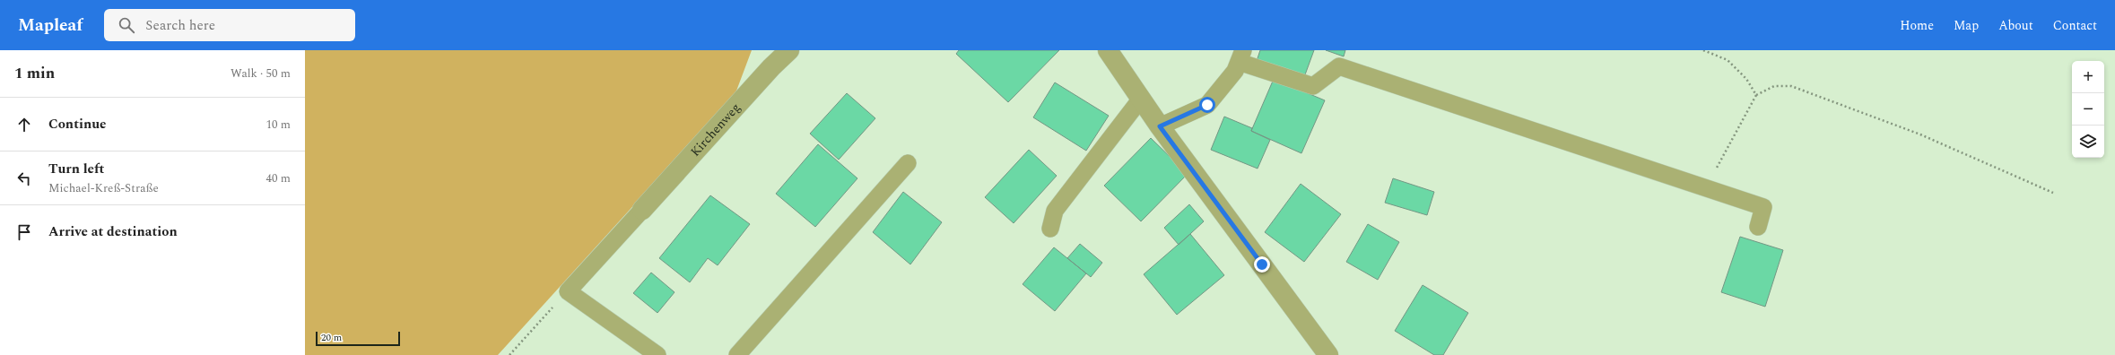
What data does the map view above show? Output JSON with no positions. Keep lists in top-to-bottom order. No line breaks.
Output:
{"streets":{"street":["Kirchenweg"]},"scale_bar":"20 m","page":{"header":"Mapleaf","search":"Search here","nav":["Home","Map","About","Contact"],"heading":["1 min","Walk · 50 m"],"map_buttons":["+","−"],"list":[["Continue","10 m"],["Turn left","Michael-Kreß-Straße","40 m"],"Arrive at destination"],"scale":"20 m"}}
